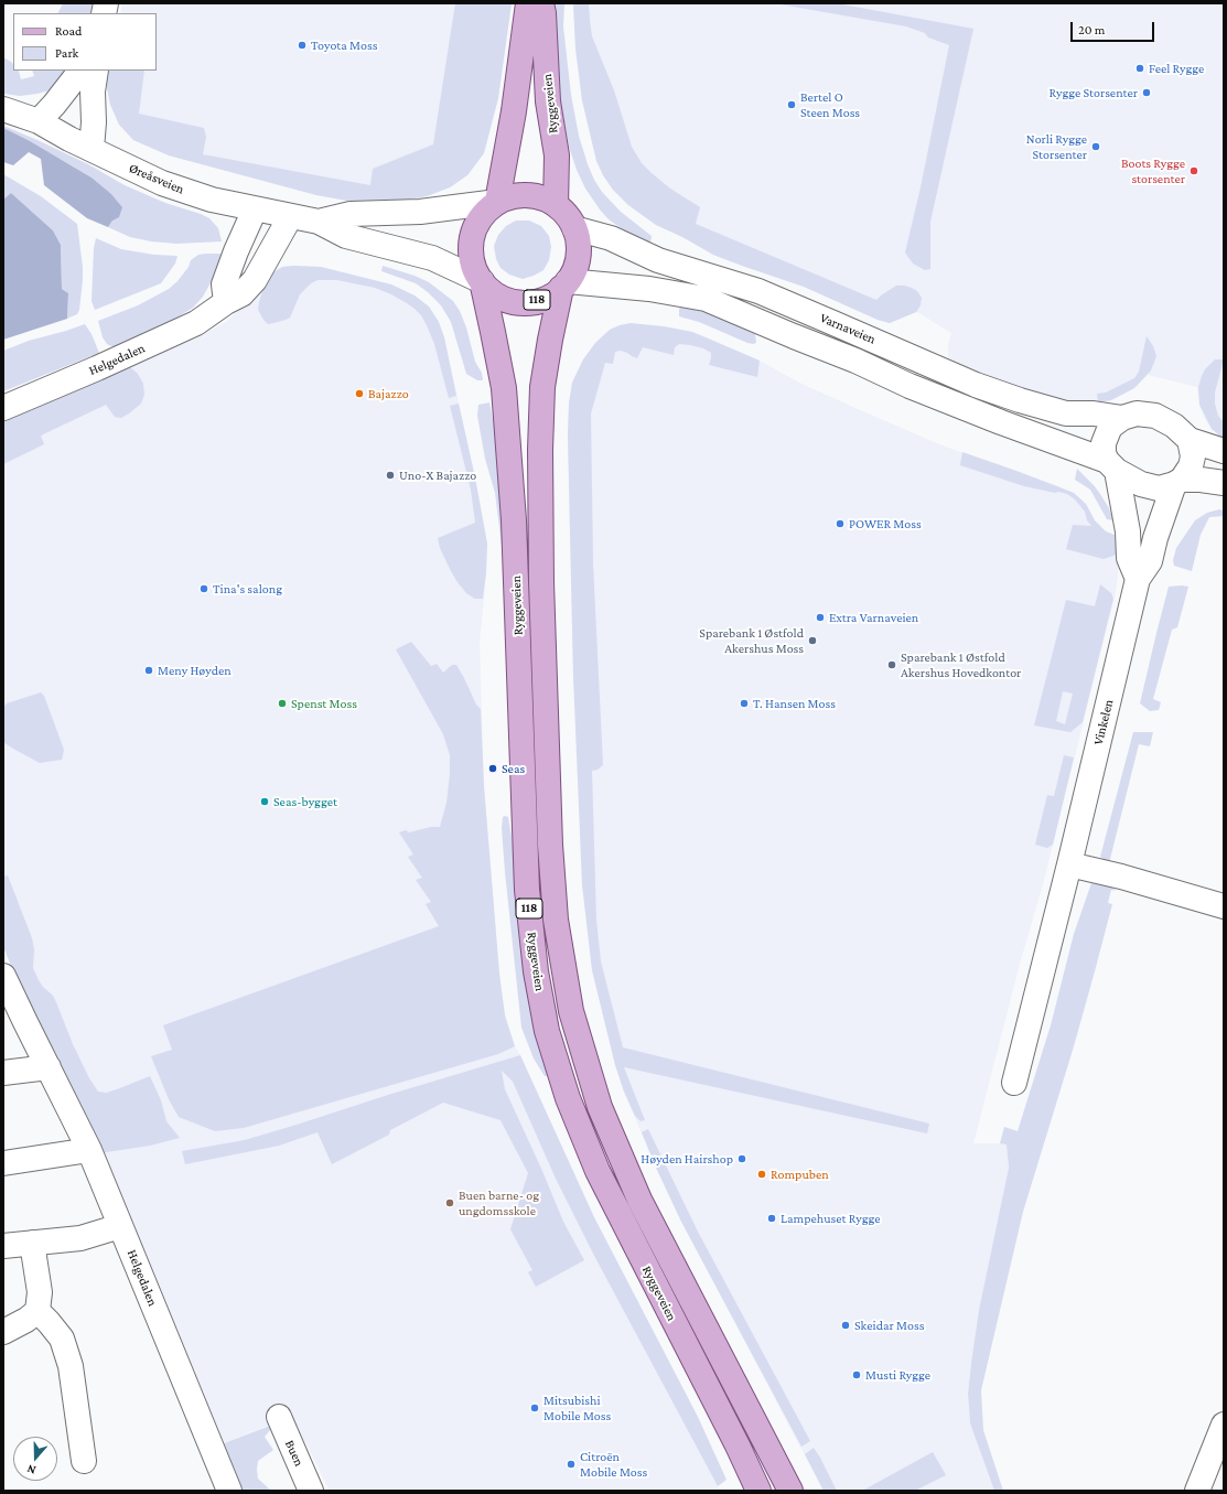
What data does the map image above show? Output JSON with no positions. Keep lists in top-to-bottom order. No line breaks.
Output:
{"streets":{"main road":["Ryggeveien","118"],"street":["Øreåsveien","Varnaveien","Helgedalen","Vinkelen","Buen"]},"crossings":[["Ryggeveien","Øreåsveien"],["Ryggeveien","118"],["Ryggeveien","Varnaveien"],["Øreåsveien","118"],["Øreåsveien","Varnaveien"],["Øreåsveien","Helgedalen"],["118","Varnaveien"],["Varnaveien","Vinkelen"]],"places":["Toyota Moss","Feel Rygge","Rygge Storsenter","Bertel O Steen Moss","Norli Rygge Storsenter","Boots Rygge storsenter","Bajazzo","Uno-X Bajazzo","POWER Moss","Tina's salong","Extra Varnaveien","Sparebank 1 Østfold Akershus Moss","Sparebank 1 Østfold Akershus Hovedkontor","Meny Høyden","Spenst Moss","T. Hansen Moss","Seas","Seas-bygget","Høyden Hairshop","Rompuben","Buen barne- og ungdomsskole","Lampehuset Rygge","Skeidar Moss","Musti Rygge","Mitsubishi Mobile Moss","Citroën Mobile Moss"],"legend":["Road","Park"],"scale_bar":"20 m","north":"bottom"}
